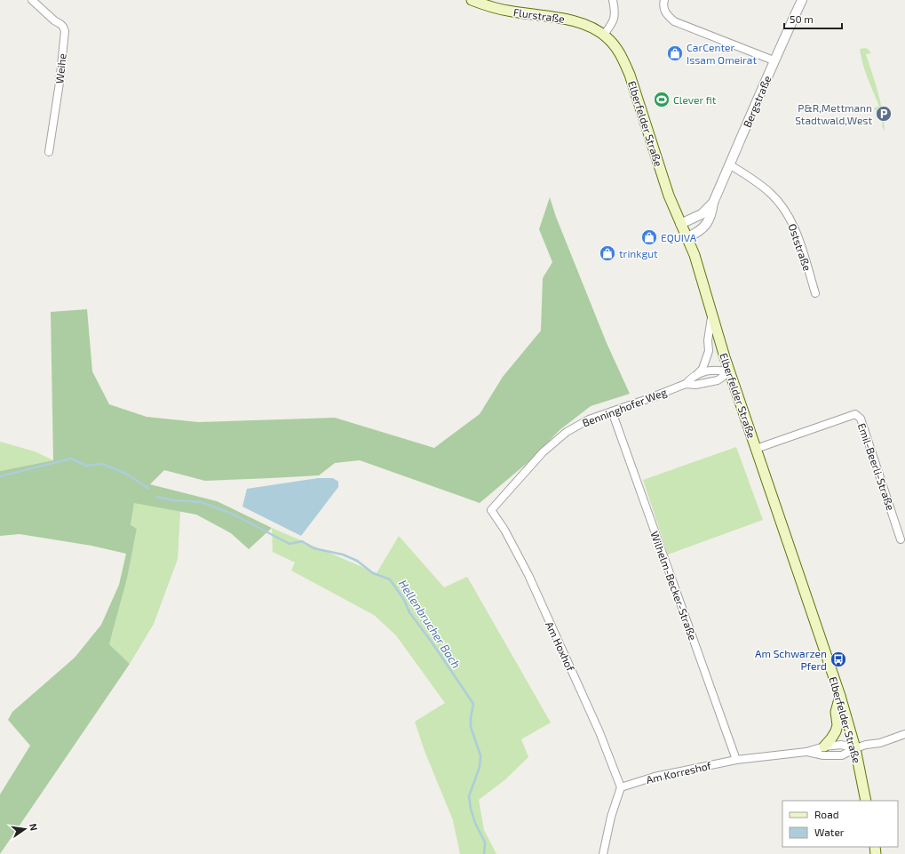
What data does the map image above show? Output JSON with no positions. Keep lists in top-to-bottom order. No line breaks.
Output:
{"streets":{"main road":["Flurstraße","Elberfelder Straße"],"street":["Weihe","Bergstraße","Oststraße","Benninghofer Weg","Emil-Beerli-Straße","Wilhelm-Becker-Straße","Am Hoxhof","Am Korreshof"]},"crossings":[["Flurstraße","Elberfelder Straße"],["Bergstraße","Elberfelder Straße"],["Bergstraße","Oststraße"],["Elberfelder Straße","Benninghofer Weg"],["Elberfelder Straße","Emil-Beerli-Straße"],["Elberfelder Straße","Am Korreshof"],["Benninghofer Weg","Wilhelm-Becker-Straße"],["Benninghofer Weg","Am Hoxhof"],["Wilhelm-Becker-Straße","Am Korreshof"],["Am Hoxhof","Am Korreshof"]],"water":["Hellenbrucher Bach"],"places":{"shop":["CarCenter Issam Omeirat","EQUIVA","trinkgut"],"sports":["Clever fit"],"parking":["P&R,Mettmann Stadtwald,West"],"bus stop":["Am Schwarzen Pferd"]},"legend":["Road","Water"],"scale_bar":"50 m","north":"right"}
